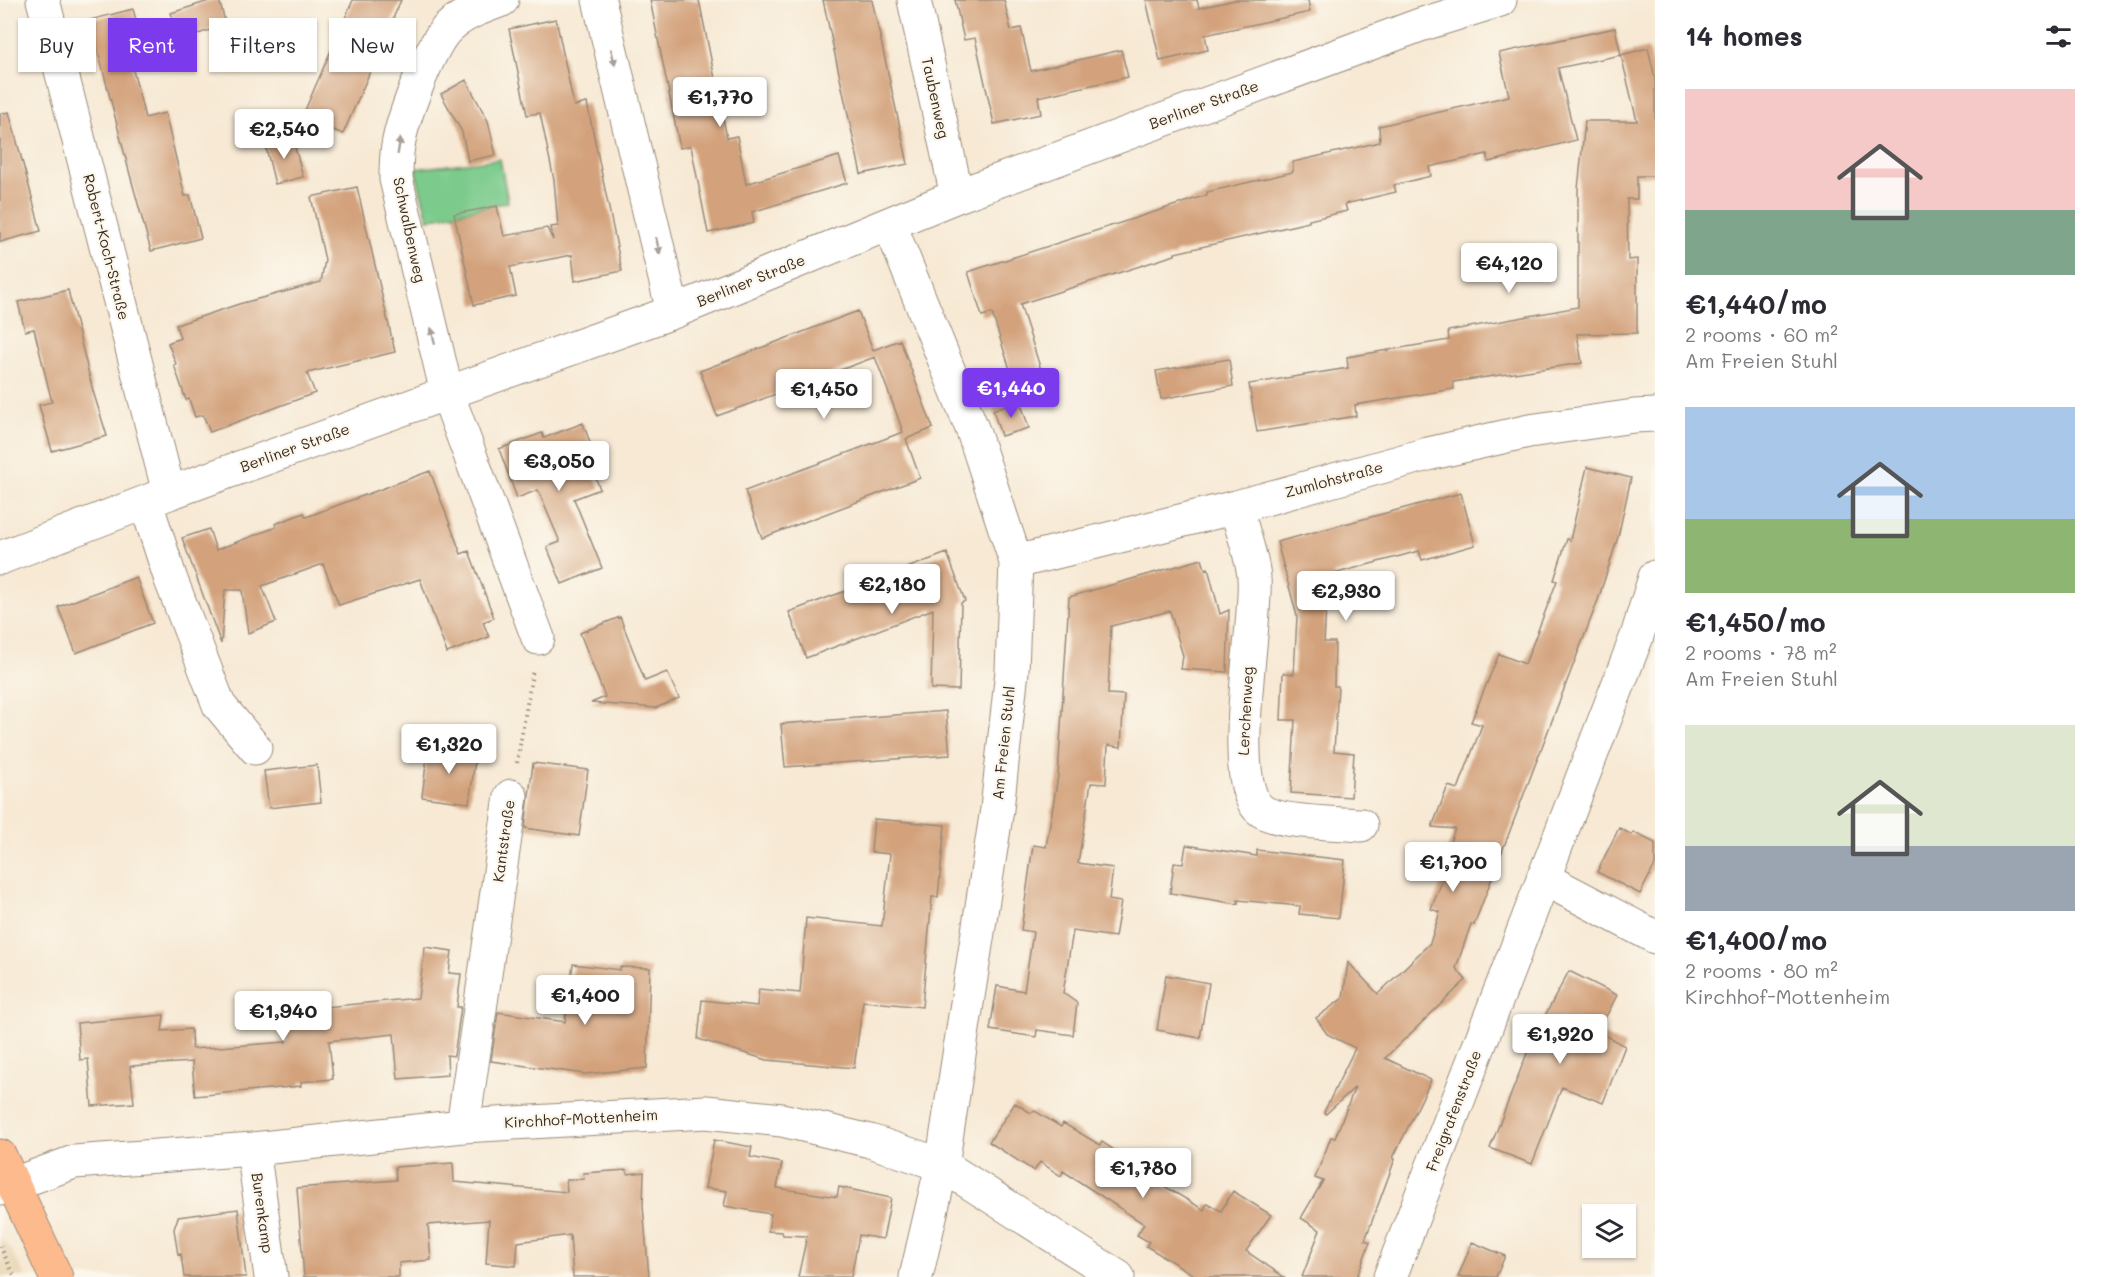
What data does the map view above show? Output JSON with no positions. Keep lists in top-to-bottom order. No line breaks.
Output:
{"streets":{"street":["Taubenweg","Berliner Straße","Schwalbenweg","Robert-Koch-Straße","Zumlohstraße","Lerchenweg","Am Freien Stuhl","Kantstraße","Freigrafenstraße","Kirchhof-Mottenheim","Burenkamp"]},"crossings":[["Taubenweg","Berliner Straße"],["Berliner Straße","Schwalbenweg"],["Berliner Straße","Robert-Koch-Straße"],["Berliner Straße","Am Freien Stuhl"],["Zumlohstraße","Lerchenweg"],["Zumlohstraße","Am Freien Stuhl"],["Am Freien Stuhl","Kirchhof-Mottenheim"],["Kantstraße","Kirchhof-Mottenheim"],["Kirchhof-Mottenheim","Burenkamp"]],"one_way":["Schwalbenweg"],"page":{"heading":"14 homes","chip":["Buy","Rent","Filters","New"],"list":[{"name":"€1,440/mo","note":"2 rooms · 60 m² · Am Freien Stuhl"},{"name":"€1,450/mo","note":"2 rooms · 78 m² · Am Freien Stuhl"},{"name":"€1,400/mo","note":"2 rooms · 80 m² · Kirchhof-Mottenheim"}],"price":["€1,770","€2,540","€4,120","€1,440","€1,450","€3,050","€2,180","€2,930","€1,320","€1,700","€1,400","€1,940","€1,920","€1,780"]}}
